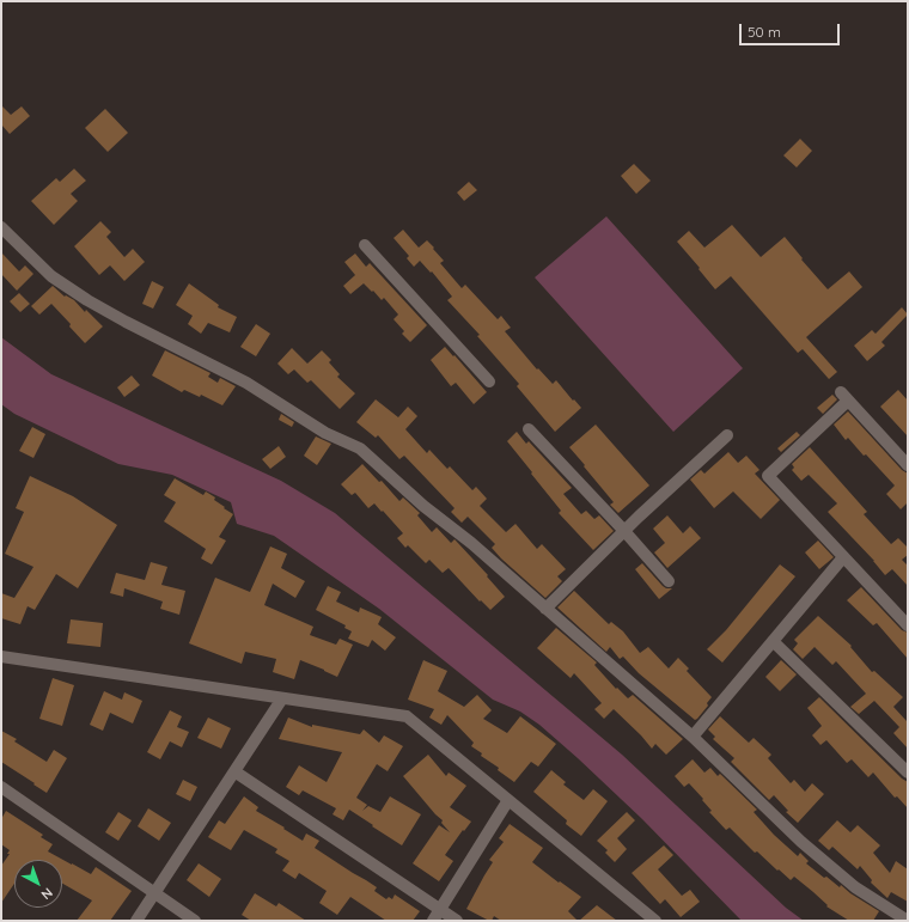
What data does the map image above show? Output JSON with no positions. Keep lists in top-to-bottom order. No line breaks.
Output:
{"scale_bar":"50 m","north":"bottom right"}
